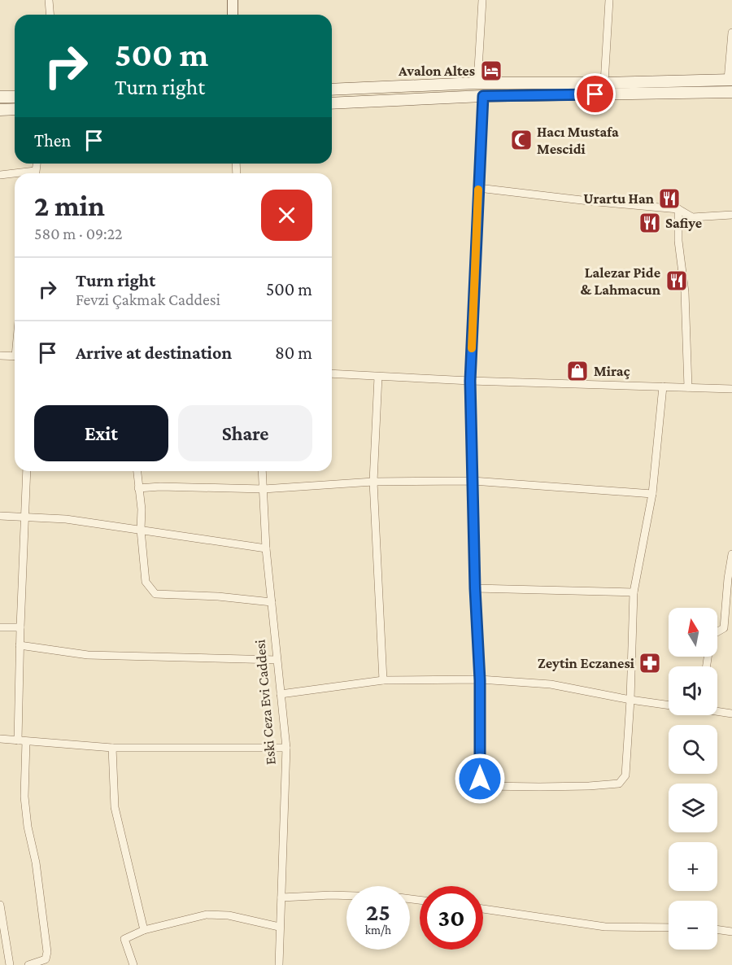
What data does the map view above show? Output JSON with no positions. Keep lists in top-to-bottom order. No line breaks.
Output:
{"streets":{"street":["Eski Ceza Evi Caddesi"]},"places":{"hotel":["Avalon Altes"],"mosque":["Hacı Mustafa Mescidi"],"restaurant":["Urartu Han","Safiye","Lalezar Pide & Lahmacun"],"shop":["Miraç"],"pharmacy":["Zeytin Eczanesi"]},"north":"top","page":{"turn":["500 m","Turn right"],"then":"Then","heading":["2 min","580 m · 09:22"],"list":[{"name":"Turn right","note":"Fevzi Çakmak Caddesi","value":"500 m"},{"name":"Arrive at destination","value":"80 m"}],"buttons":["Exit","Share"],"map_buttons":["+","−"],"speed":"25 km/h","limit":"30"}}
